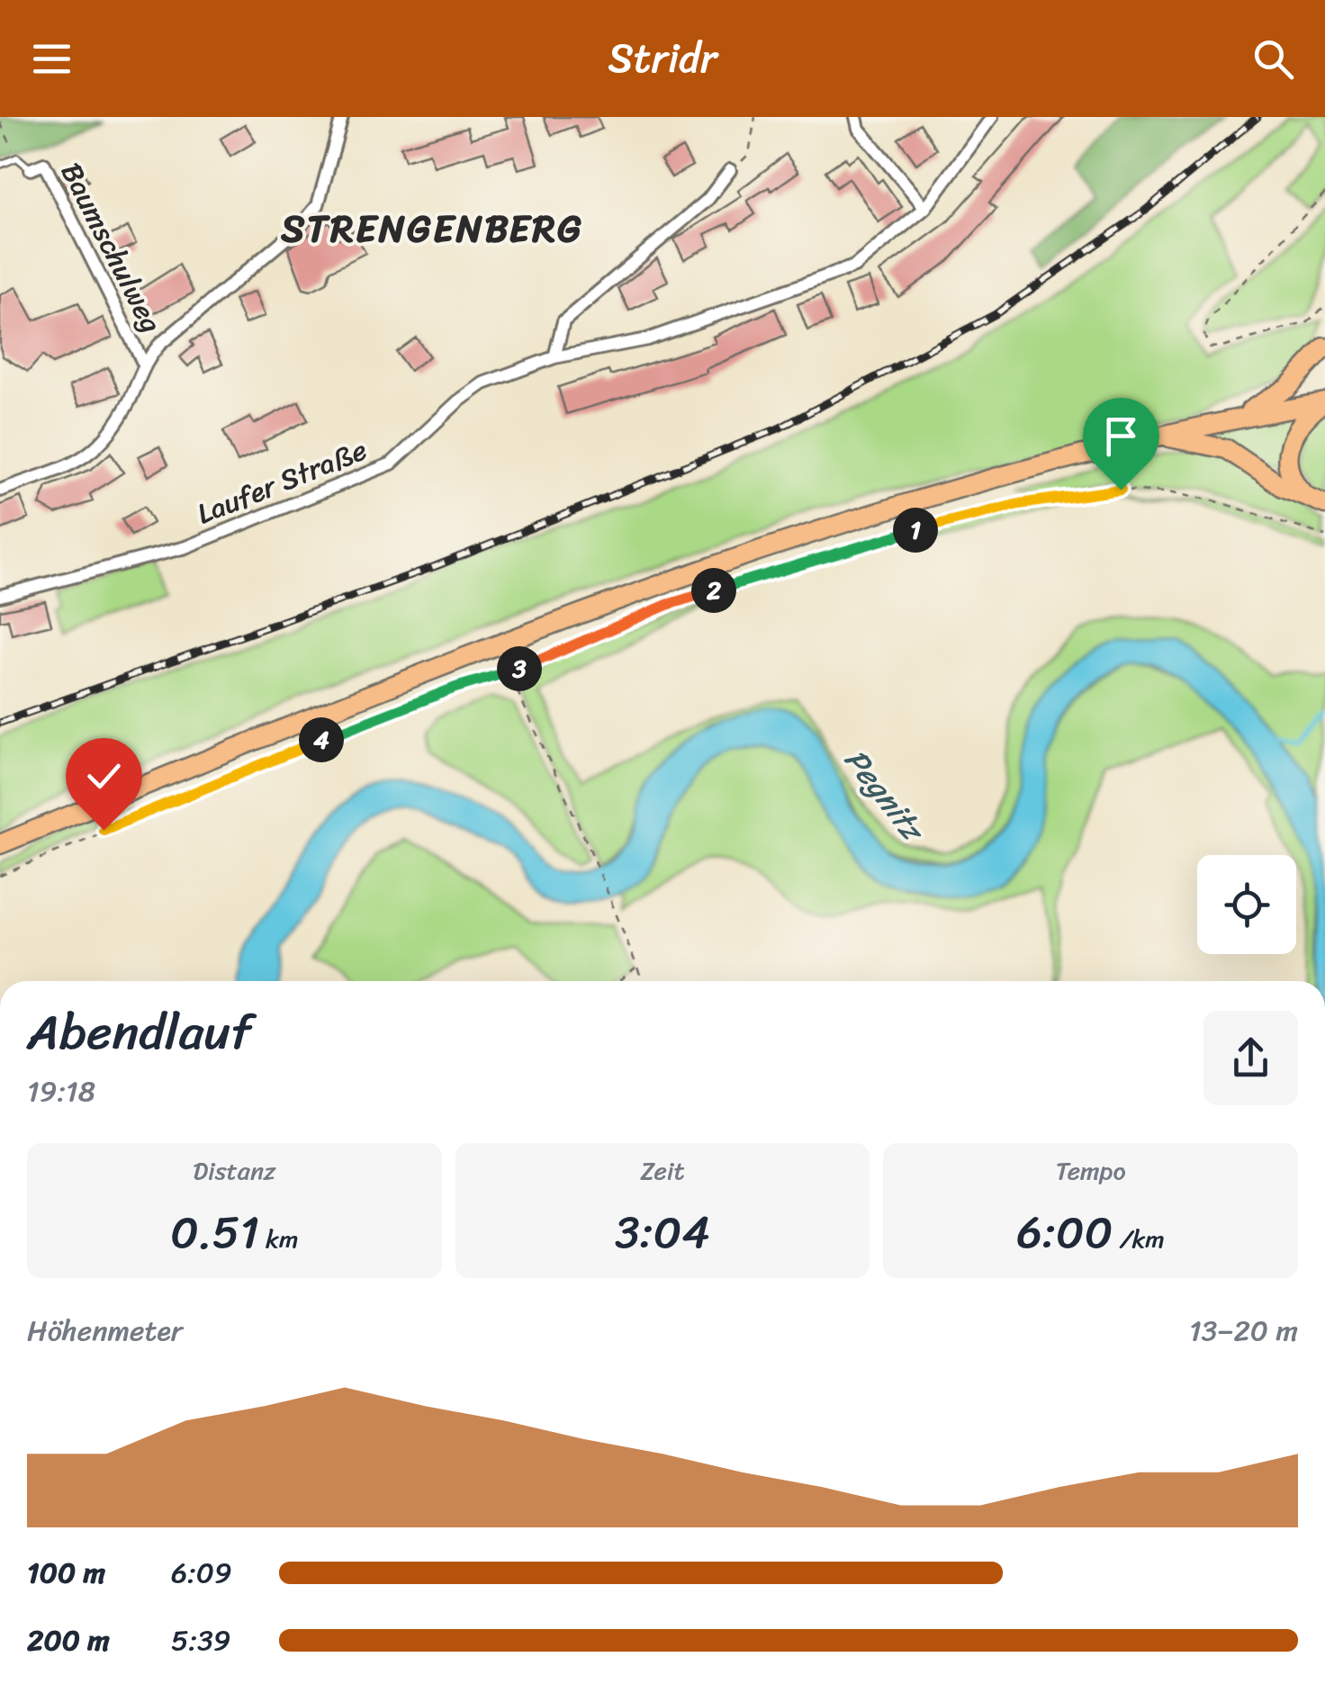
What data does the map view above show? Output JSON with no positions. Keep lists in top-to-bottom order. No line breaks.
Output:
{"streets":{"street":["Baumschulweg","Laufer Straße"]},"districts":["STRENGENBERG"],"water":["Pegnitz"],"page":{"header":"Stridr","pins":["1","2","3","4"],"heading":["Abendlauf","19:18"],"stats":[["Distanz","0.51 km"],["Zeit","3:04"],["Tempo","6:00 /km"]],"chart":["Höhenmeter","13–20 m"],"list":[{"name":"100 m","note":"6:09"},{"name":"200 m","note":"5:39"}]}}
